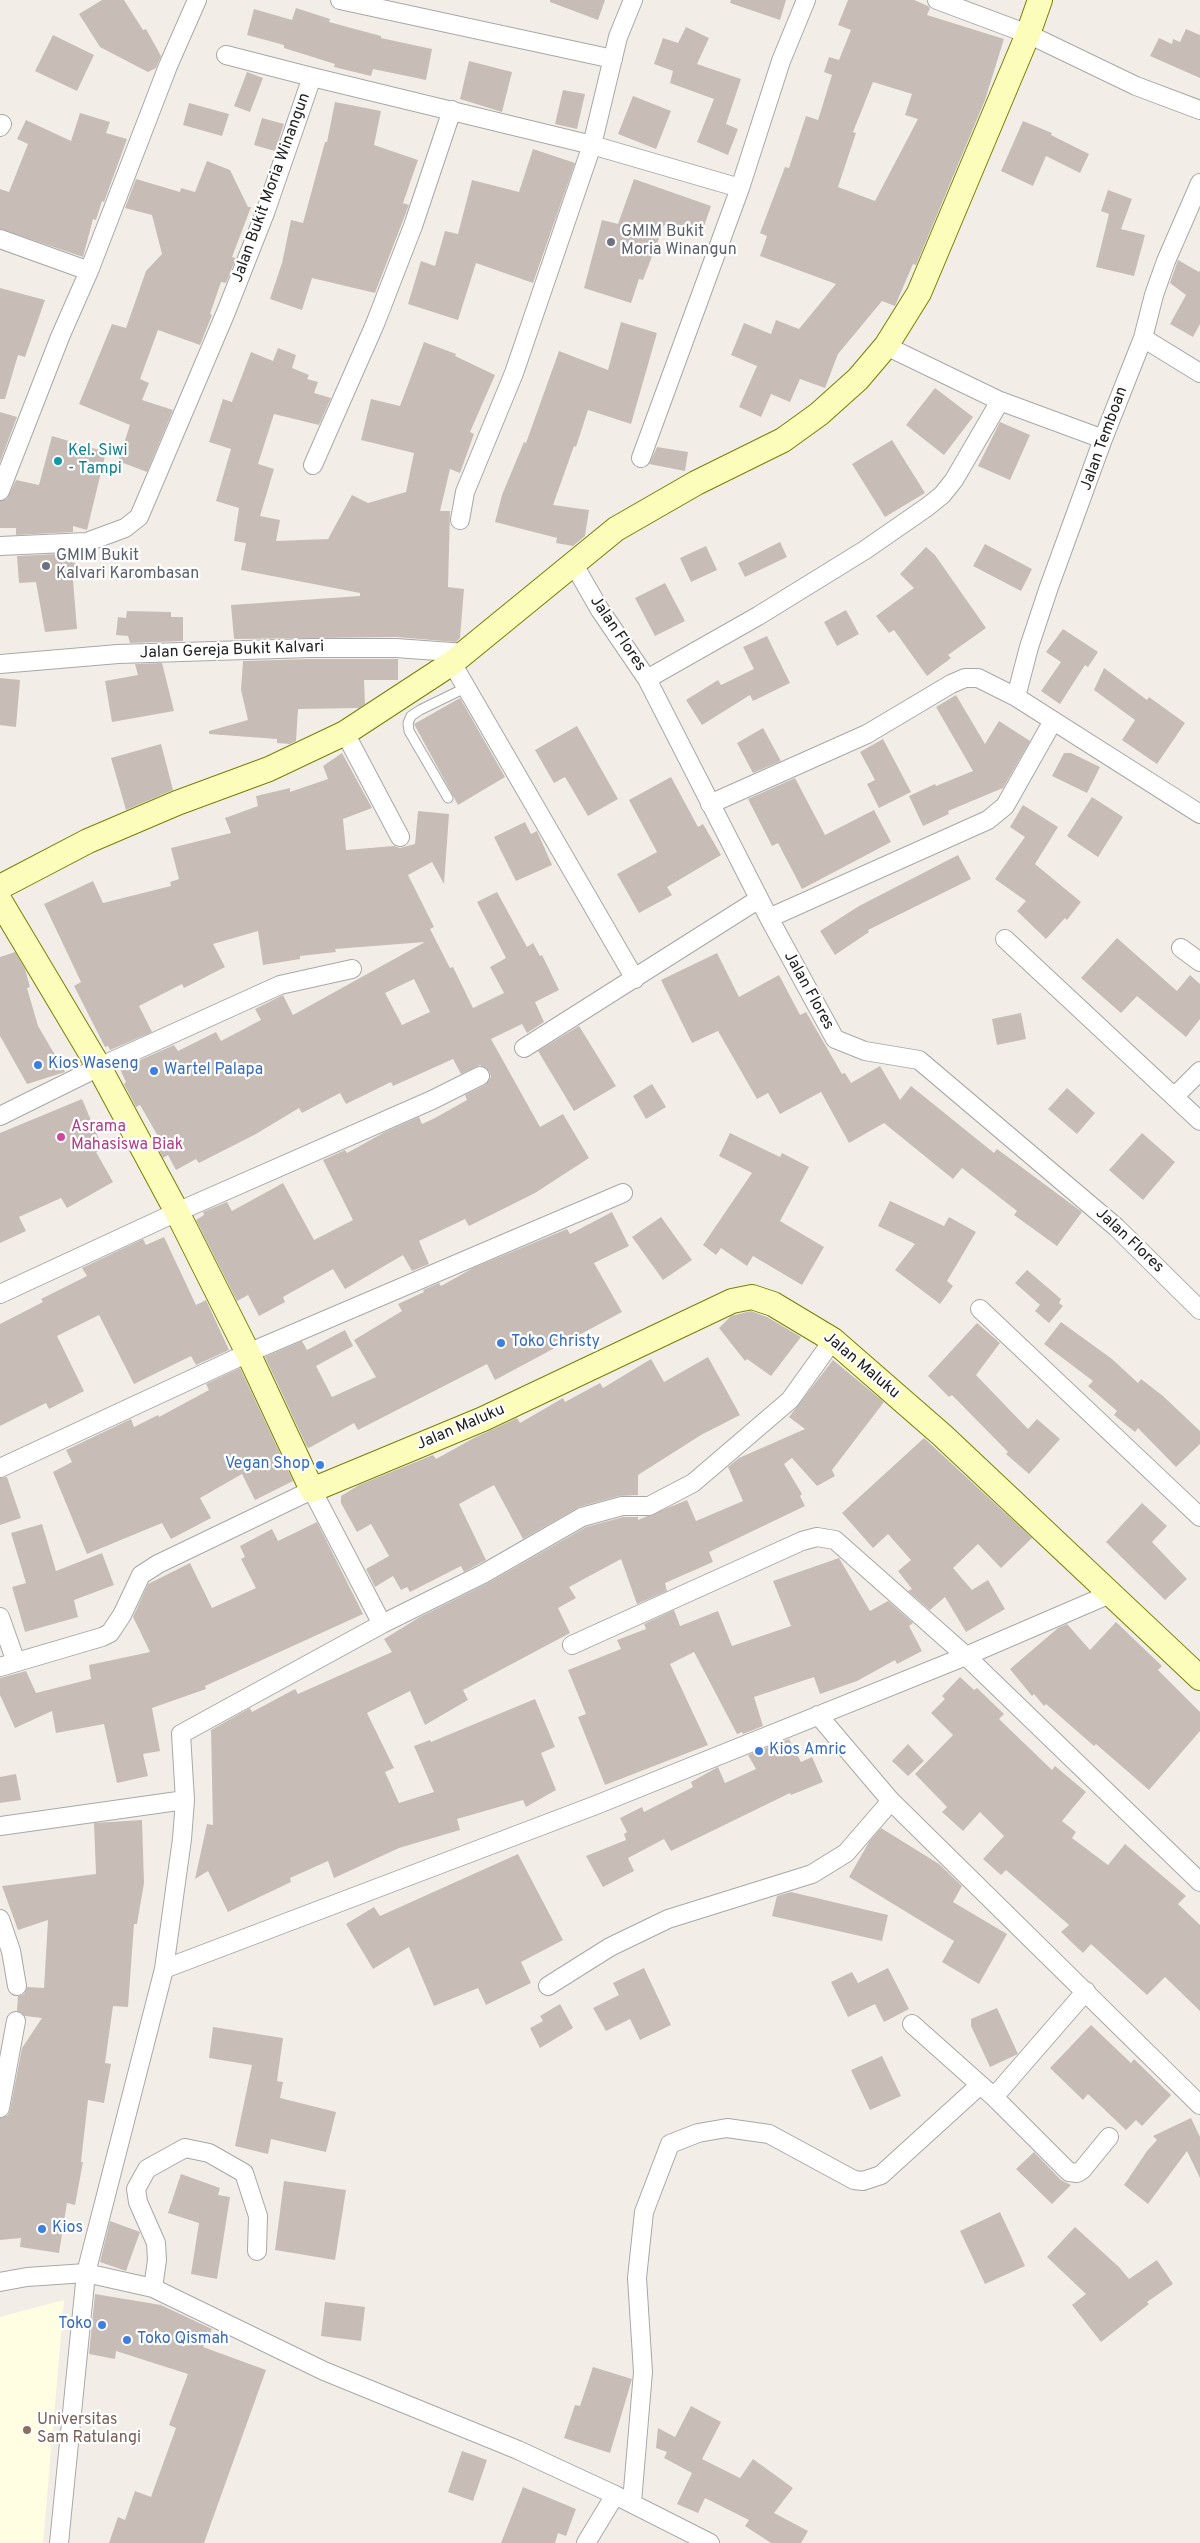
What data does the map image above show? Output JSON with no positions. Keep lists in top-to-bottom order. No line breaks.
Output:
{"streets":{"main road":["Jalan Maluku"],"street":["Jalan Bukit Moria Winangun","Jalan Temboan","Jalan Flores","Jalan Gereja Bukit Kalvari"]},"places":["GMIM Bukit Moria Winangun","Kel. Siwi - Tampi","GMIM Bukit Kalvari Karombasan","Kios Waseng","Wartel Palapa","Asrama Mahasiswa Biak","Toko Christy","Vegan Shop","Kios Amric","Kios","Toko","Toko Qismah","Universitas Sam Ratulangi"]}
